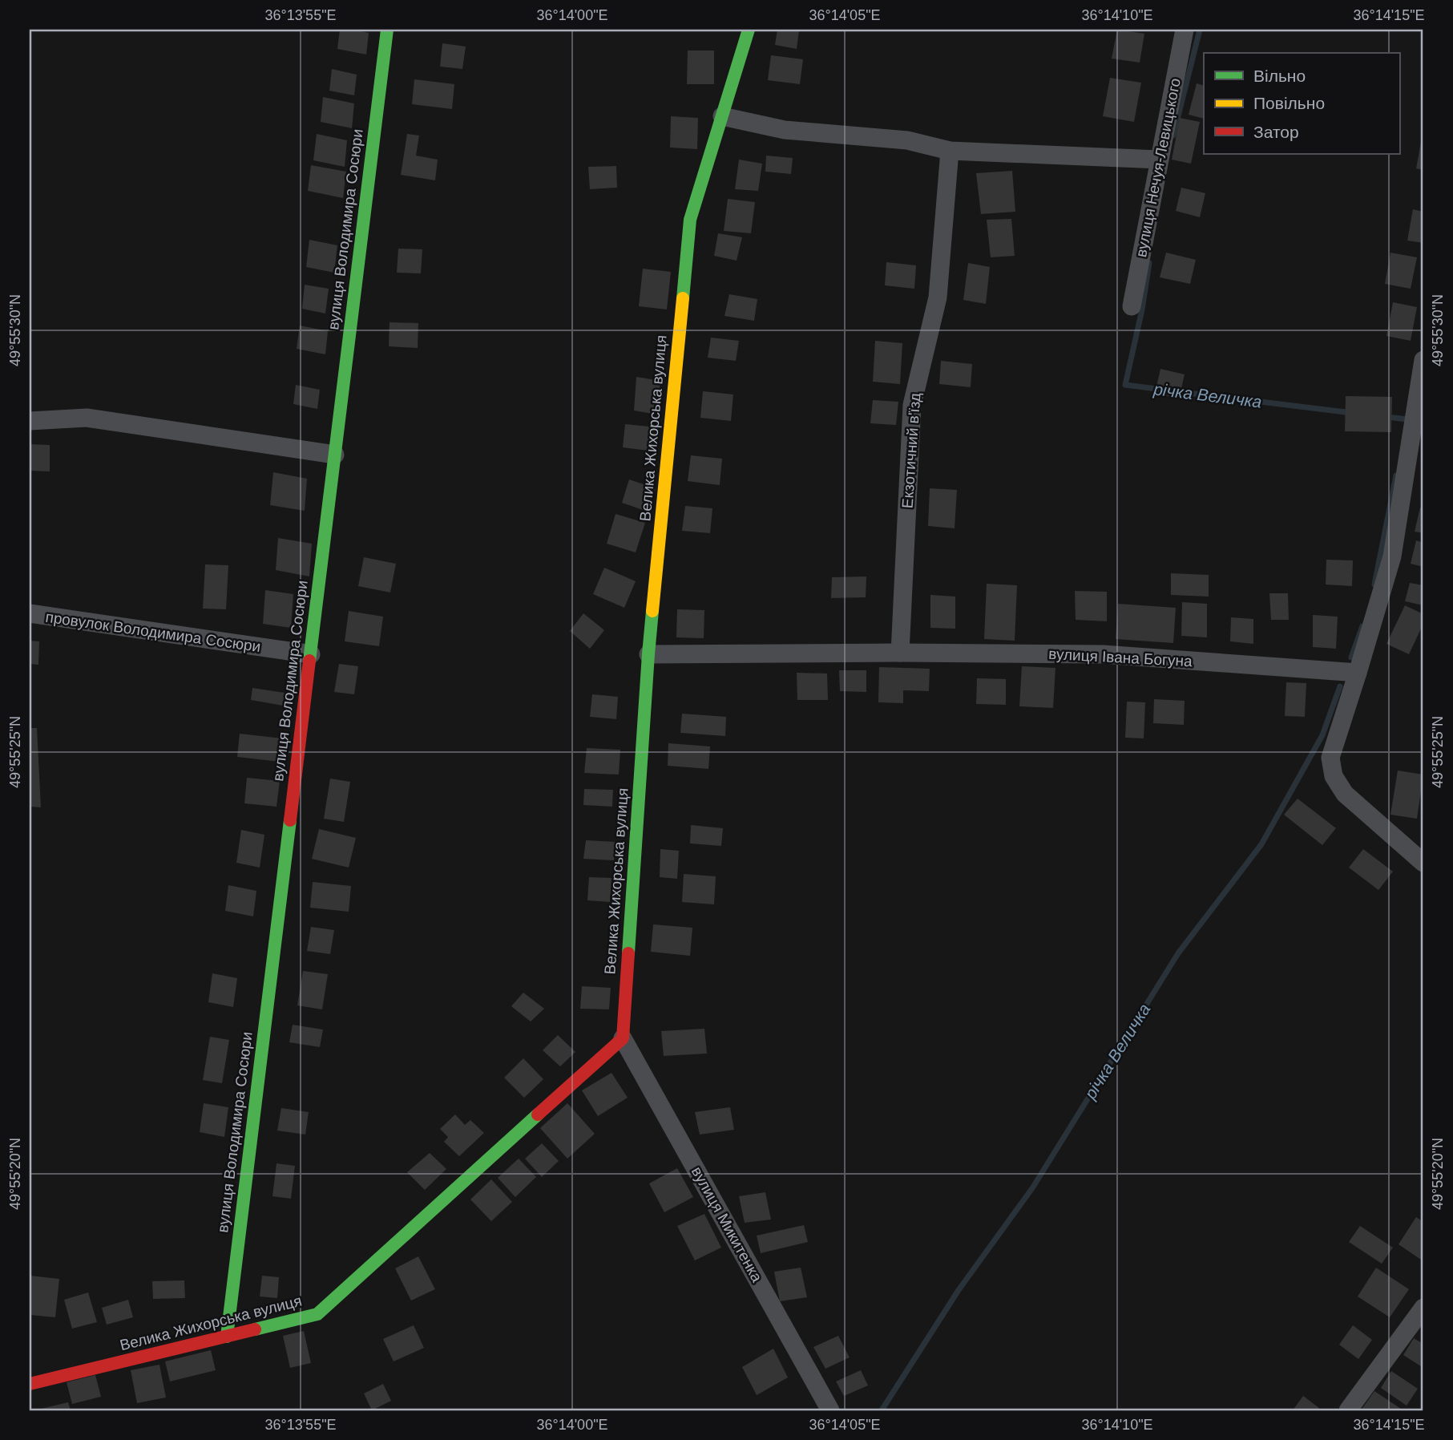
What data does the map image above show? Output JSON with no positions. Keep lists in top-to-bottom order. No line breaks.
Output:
{"streets":{"street":["вулиця Нечуя-Левицького","вулиця Володимира Сосюри","Велика Жихорська вулиця","Екзотичний в'їзд","провулок Володимира Сосюри","вулиця Івана Богуна","вулиця Микитенка"]},"crossings":[["вулиця Володимира Сосюри","Велика Жихорська вулиця"],["вулиця Володимира Сосюри","провулок Володимира Сосюри"],["Велика Жихорська вулиця","вулиця Івана Богуна"],["Велика Жихорська вулиця","вулиця Микитенка"],["Екзотичний в'їзд","вулиця Івана Богуна"]],"water":["річка Величка"],"legend":["Вільно","Повільно","Затор"],"coordinates":["36°13'55\"E","36°14'00\"E","36°14'05\"E","36°14'10\"E","36°14'15\"E","49°55'30\"N","49°55'25\"N","49°55'20\"N"]}
